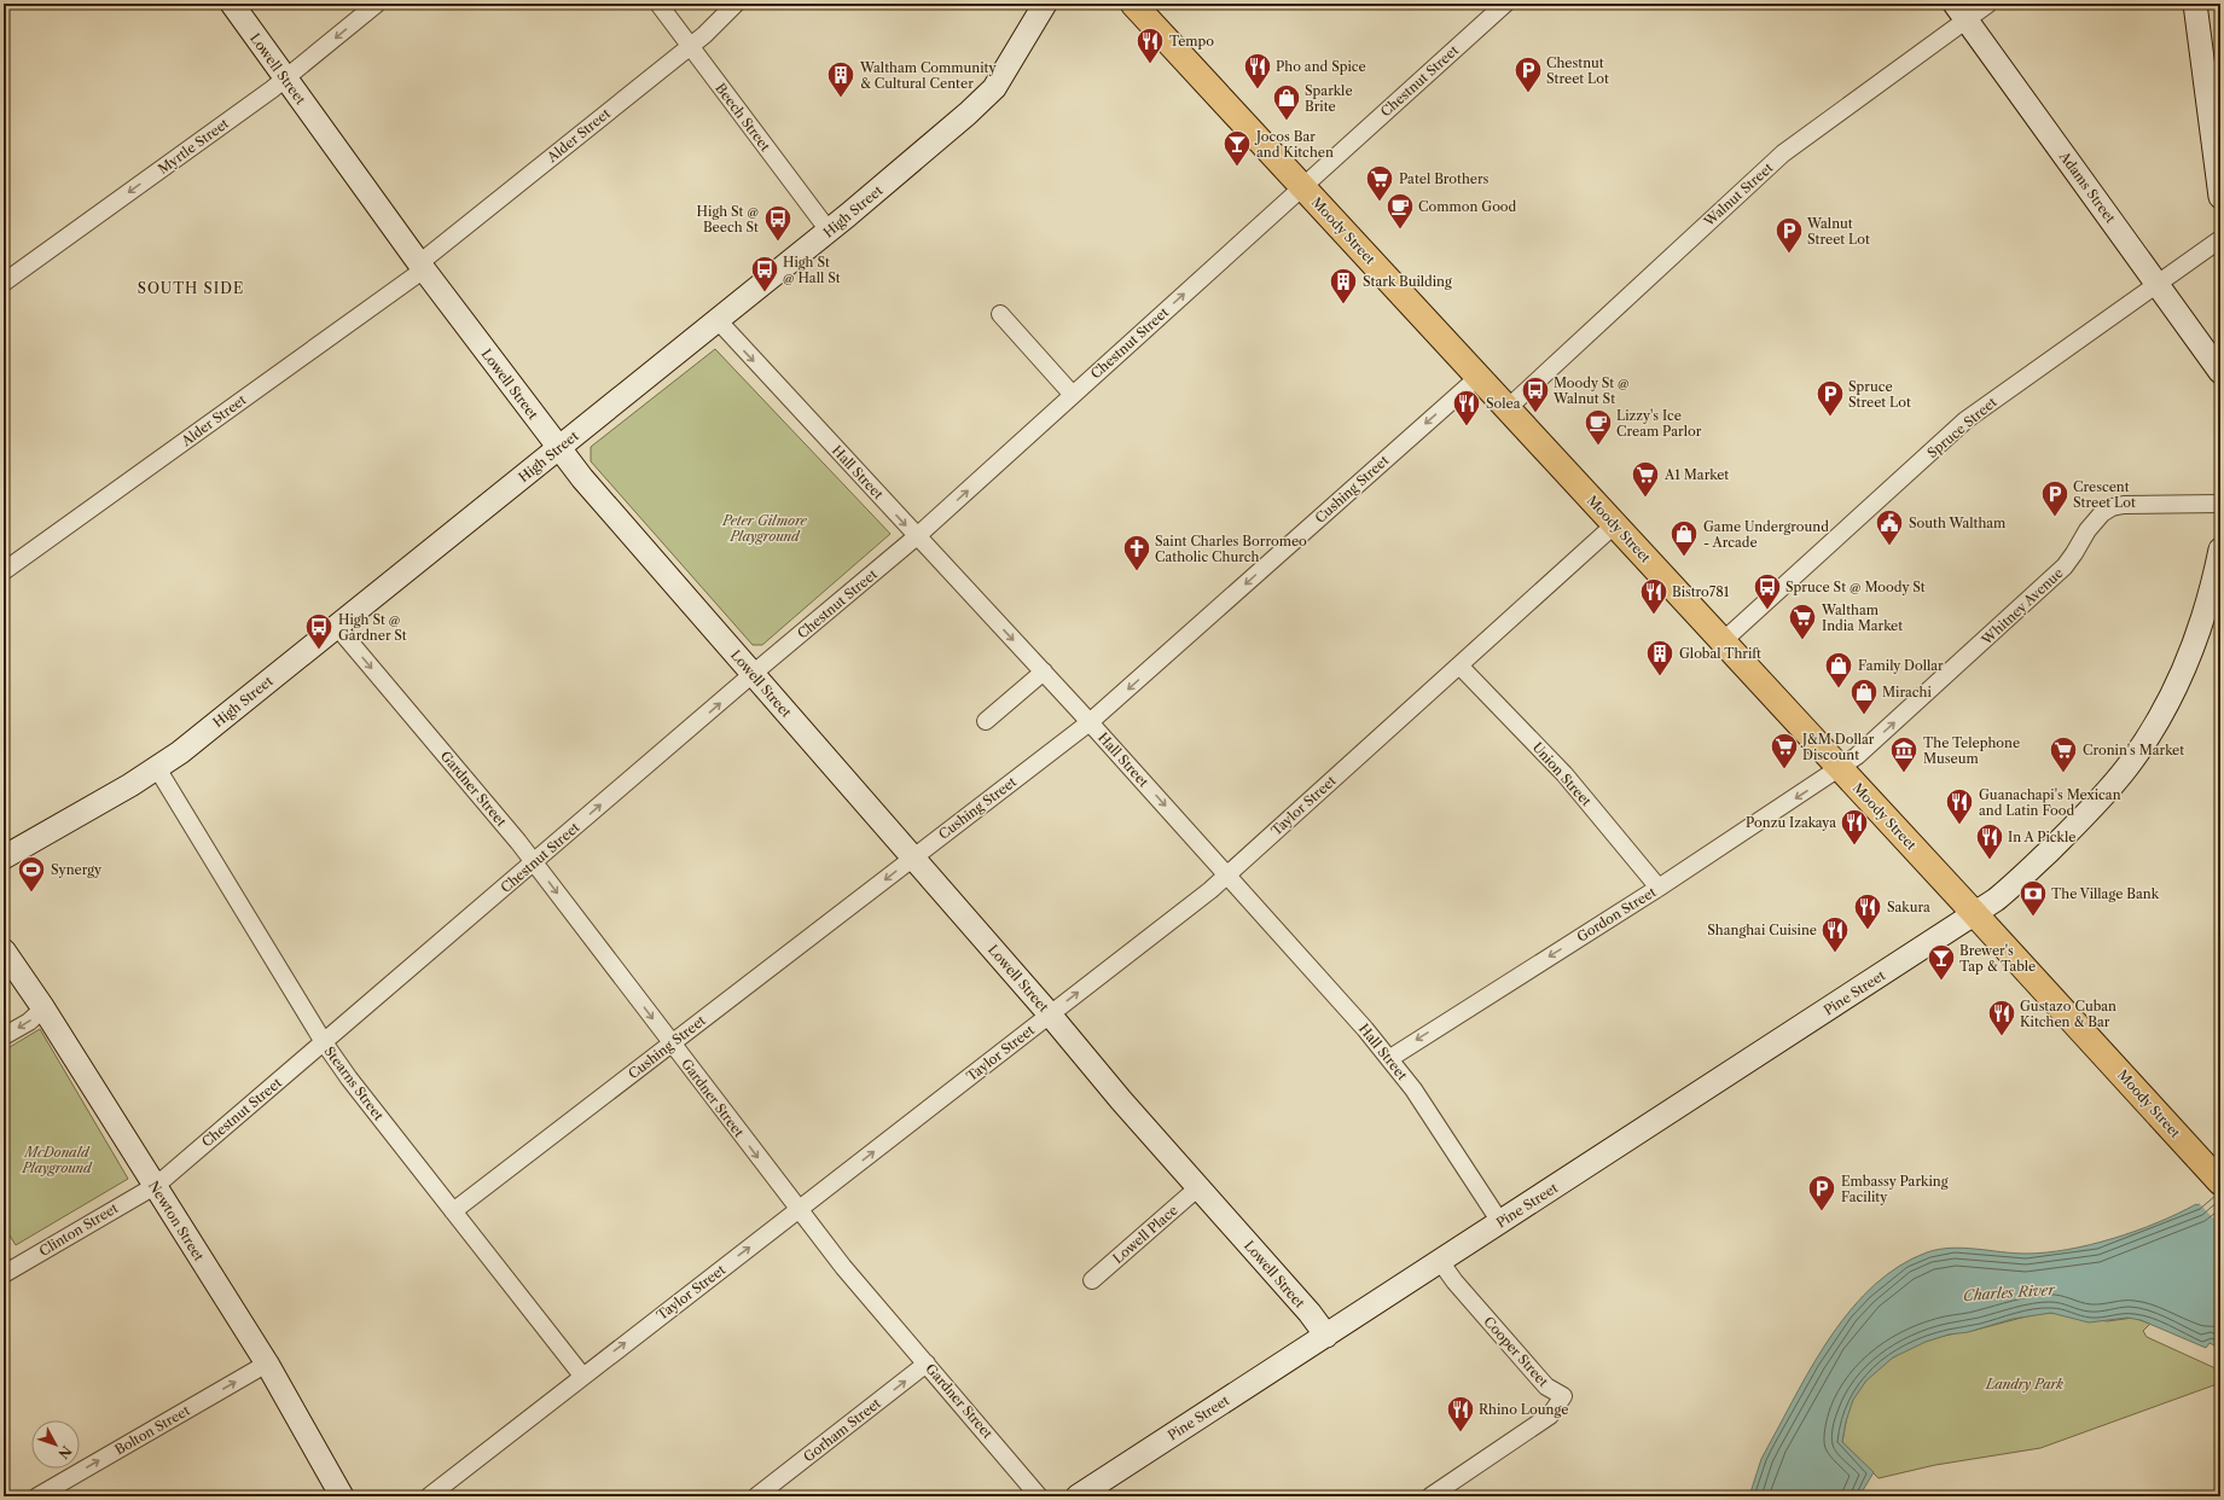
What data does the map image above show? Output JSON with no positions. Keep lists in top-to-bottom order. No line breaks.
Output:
{"streets":{"main road":["Moody Street"],"street":["Lowell Street","Chestnut Street","Beech Street","Alder Street","Myrtle Street","Adams Street","Walnut Street","High Street","Spruce Street","Hall Street","Cushing Street","Whitney Avenue","Union Street","Gardner Street","Taylor Street","Gordon Street","Pine Street","Stearns Street","Newton Street","Clinton Street","Lowell Place","Cooper Street","Bolton Street","Gorham Street"]},"crossings":[["Lowell Street","Chestnut Street"],["Lowell Street","Alder Street"],["Lowell Street","Myrtle Street"],["Lowell Street","High Street"],["Lowell Street","Cushing Street"],["Lowell Street","Taylor Street"],["Lowell Street","Pine Street"],["Lowell Street","Lowell Place"],["Chestnut Street","Moody Street"],["Chestnut Street","Hall Street"],["Chestnut Street","Gardner Street"],["Chestnut Street","Stearns Street"],["Chestnut Street","Newton Street"],["Chestnut Street","Clinton Street"],["Beech Street","Alder Street"],["Beech Street","High Street"],["Adams Street","Walnut Street"],["Adams Street","Spruce Street"],["Walnut Street","Moody Street"],["High Street","Hall Street"],["High Street","Gardner Street"],["High Street","Stearns Street"],["Moody Street","Spruce Street"],["Moody Street","Cushing Street"],["Moody Street","Whitney Avenue"],["Moody Street","Taylor Street"],["Moody Street","Gordon Street"],["Moody Street","Pine Street"],["Hall Street","Cushing Street"],["Hall Street","Taylor Street"],["Hall Street","Gordon Street"],["Hall Street","Pine Street"],["Cushing Street","Gardner Street"],["Cushing Street","Stearns Street"],["Whitney Avenue","Gordon Street"],["Union Street","Taylor Street"],["Union Street","Gordon Street"],["Gardner Street","Taylor Street"],["Gardner Street","Gorham Street"],["Taylor Street","Stearns Street"],["Pine Street","Cooper Street"],["Newton Street","Clinton Street"],["Newton Street","Bolton Street"]],"one_way":["Chestnut Street","Myrtle Street","Hall Street","Cushing Street","Whitney Avenue","Gardner Street","Taylor Street","Gordon Street","Bolton Street","Gorham Street"],"districts":["SOUTH SIDE"],"water":["Charles River"],"parks":["Peter Gilmore Playground","McDonald Playground","Landry Park"],"places":{"restaurant":["Tempo","Pho and Spice","Solea","Bistro781","Guanachapi's Mexican and Latin Food","Ponzu Izakaya","In A Pickle","Sakura","Shanghai Cuisine","Gustazo Cuban Kitchen & Bar","Rhino Lounge"],"parking":["Chestnut Street Lot","Walnut Street Lot","Spruce Street Lot","Crescent Street Lot","Embassy Parking Facility"],"building":["Waltham Community & Cultural Center","Stark Building","Global Thrift"],"shop":["Sparkle Brite","Game Underground - Arcade","Family Dollar","Mirachi"],"bar":["Jocos Bar and Kitchen","Brewer's Tap & Table"],"supermarket":["Patel Brothers","A1 Market","Waltham India Market","J&M Dollar Discount","Cronin's Market"],"cafe":["Common Good","Lizzy's Ice Cream Parlor"],"bus stop":["High St @ Beech St","High St @ Hall St","Moody St @ Walnut St","Spruce St @ Moody St","High St @ Gardner St"],"public building":["South Waltham"],"church":["Saint Charles Borromeo Catholic Church"],"museum":["The Telephone Museum"],"sports":["Synergy"],"bank":["The Village Bank"]},"north":"bottom right"}
